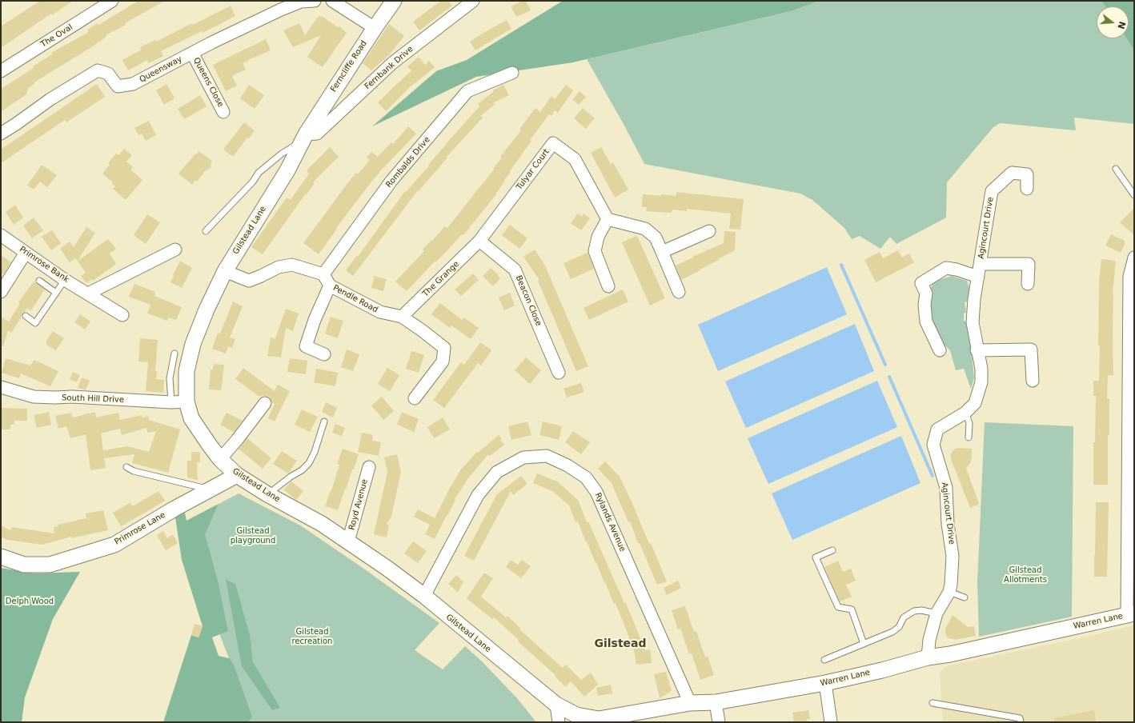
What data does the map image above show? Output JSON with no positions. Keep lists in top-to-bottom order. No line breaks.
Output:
{"streets":{"street":["The Oval","Ferncliffe Road","Fernbank Drive","Queensway","Queens Close","Rombalds Drive","Tulyar Court","Agincourt Drive","Gilstead Lane","Primrose Bank","The Grange","Pendle Road","Beacon Close","South Hill Drive","Royd Avenue","Rylands Avenue","Primrose Lane","Warren Lane"]},"crossings":[["Ferncliffe Road","Fernbank Drive"],["Ferncliffe Road","Gilstead Lane"],["Fernbank Drive","Gilstead Lane"],["Queensway","Queens Close"],["Rombalds Drive","Pendle Road"],["Tulyar Court","The Grange"],["Tulyar Court","Beacon Close"],["Agincourt Drive","Warren Lane"],["Gilstead Lane","South Hill Drive"],["Gilstead Lane","Royd Avenue"],["Gilstead Lane","Rylands Avenue"],["Gilstead Lane","Primrose Lane"],["Gilstead Lane","Warren Lane"],["The Grange","Pendle Road"],["The Grange","Beacon Close"],["Rylands Avenue","Warren Lane"]],"districts":["Gilstead"],"parks":["Gilstead playground","Gilstead Allotments","Delph Wood","Gilstead recreation"],"north":"right"}
